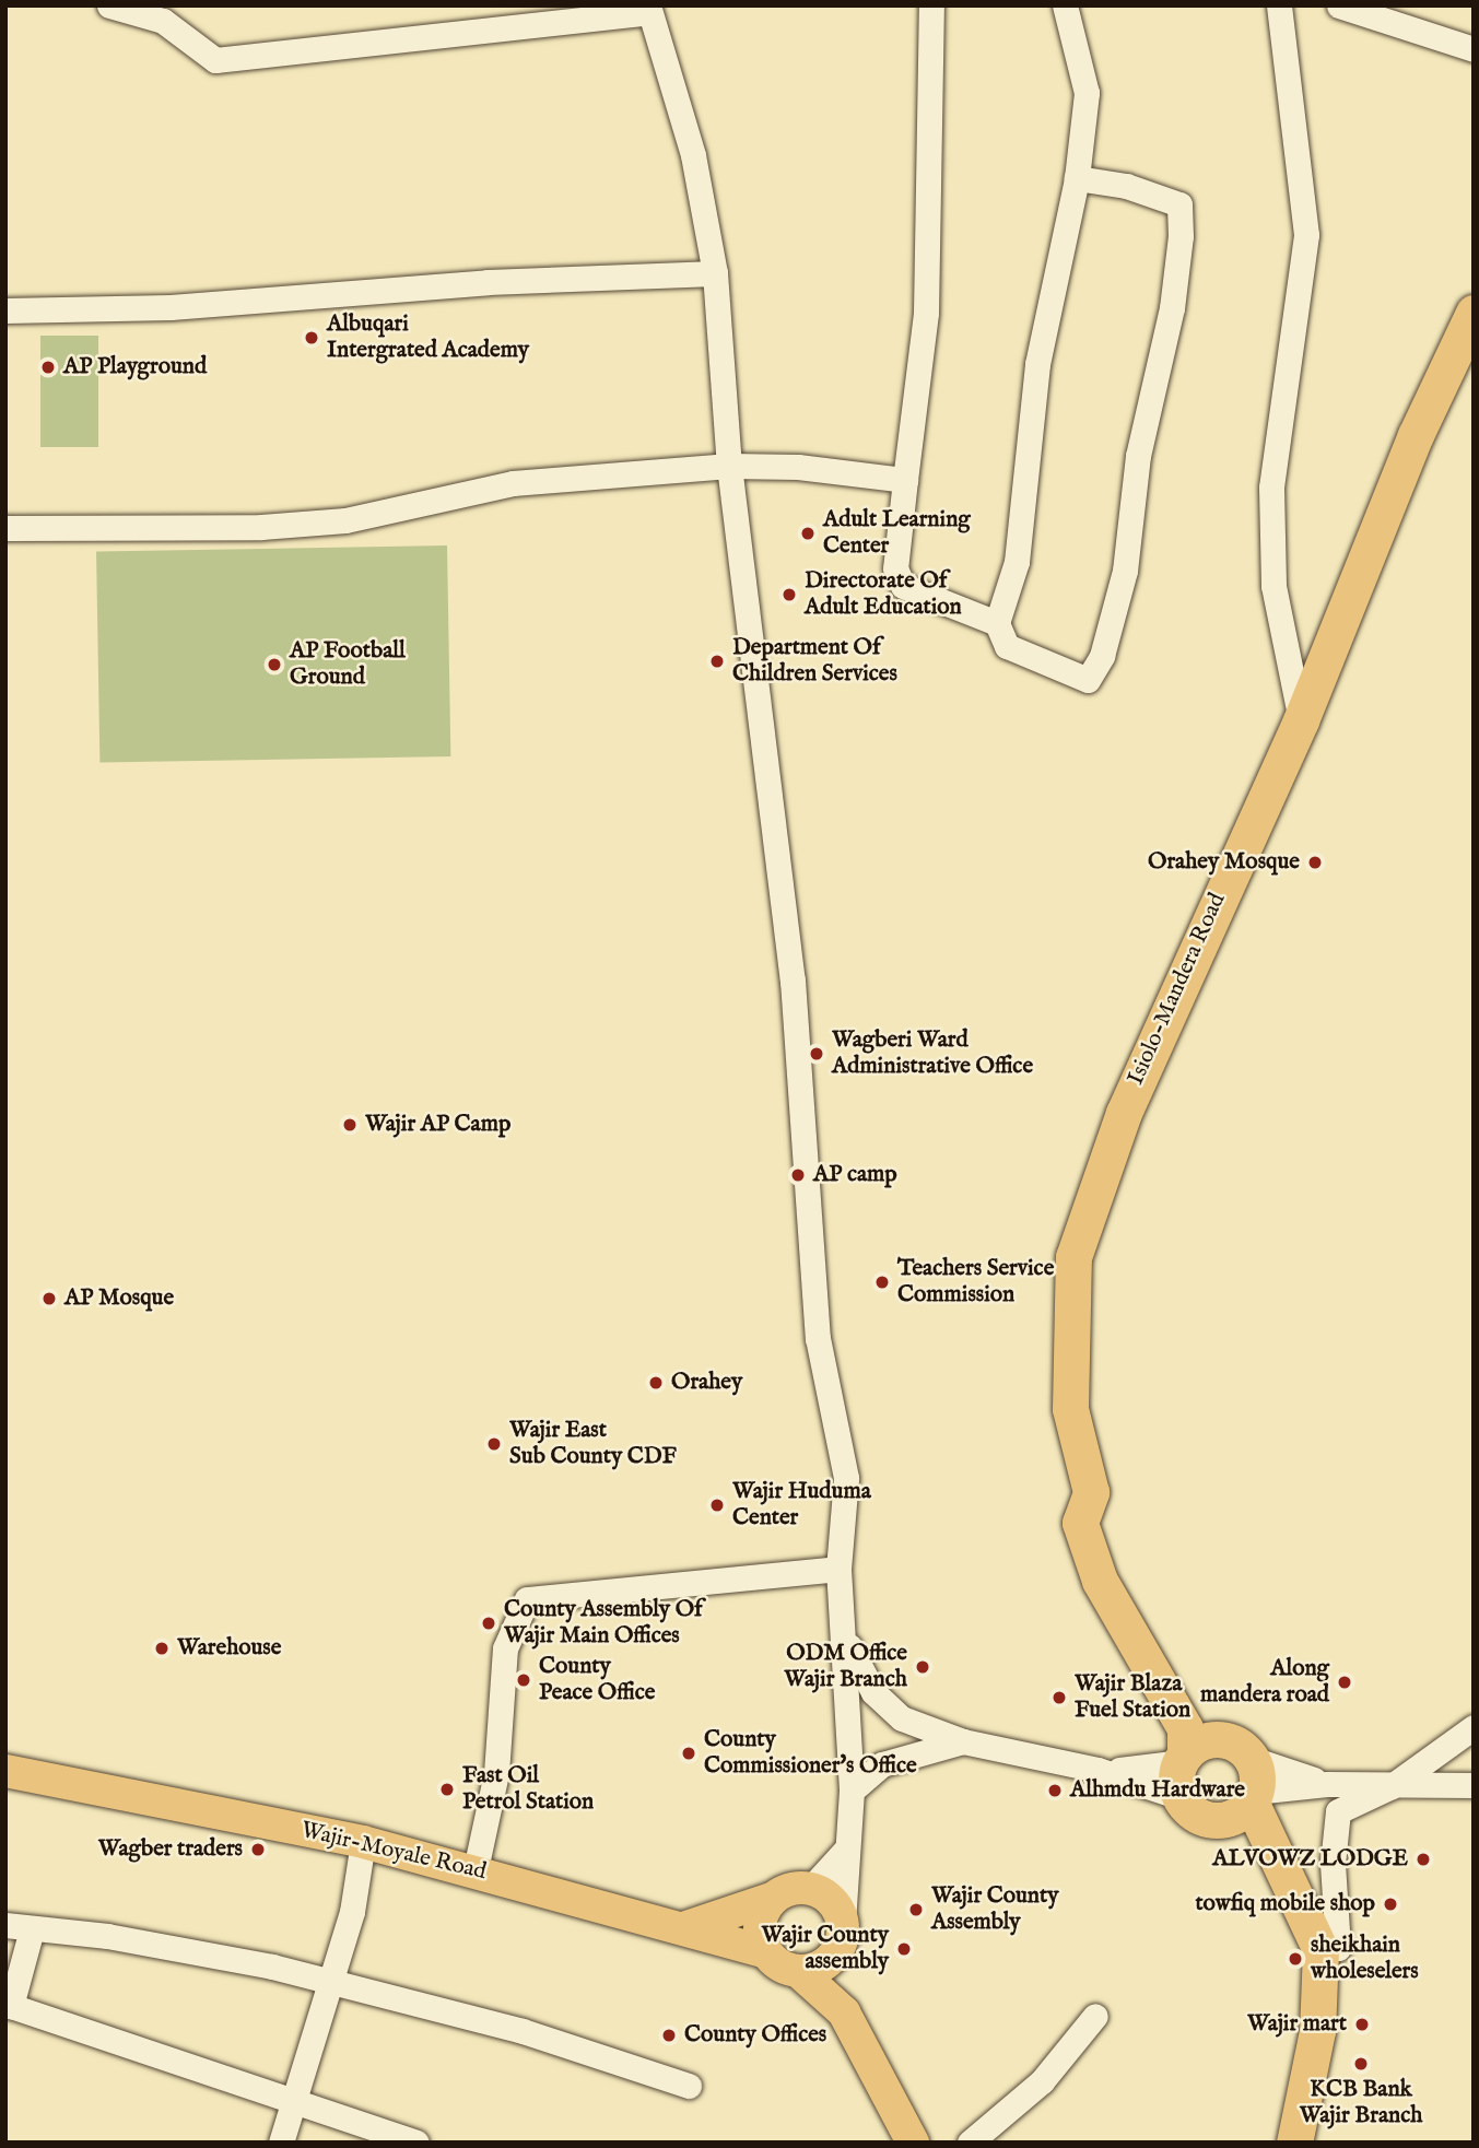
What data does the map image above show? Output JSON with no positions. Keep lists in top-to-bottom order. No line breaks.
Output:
{"streets":{"highway":["Isiolo-Mandera Road"],"main road":["Wajir-Moyale Road"]},"places":["Albuqari Intergrated Academy","AP Playground","Adult Learning Center","Directorate Of Adult Education","Department Of Children Services","AP Football Ground","Orahey Mosque","Wagberi Ward Administrative Office","Wajir AP Camp","AP camp","Teachers Service Commission","AP Mosque","Orahey","Wajir East Sub County CDF","Wajir Huduma Center","County Assembly Of Wajir Main Offices","Warehouse","ODM Office Wajir Branch","County Peace Office","Along mandera road","Wajir Blaza Fuel Station","County Commissioner's Office","Fast Oil Petrol Station","Alhmdu Hardware","Wagber traders","ALVOWZ LODGE","towfiq mobile shop","Wajir County Assembly","Wajir County assembly","sheikhain wholeselers","Wajir mart","County Offices","KCB Bank Wajir Branch"]}
